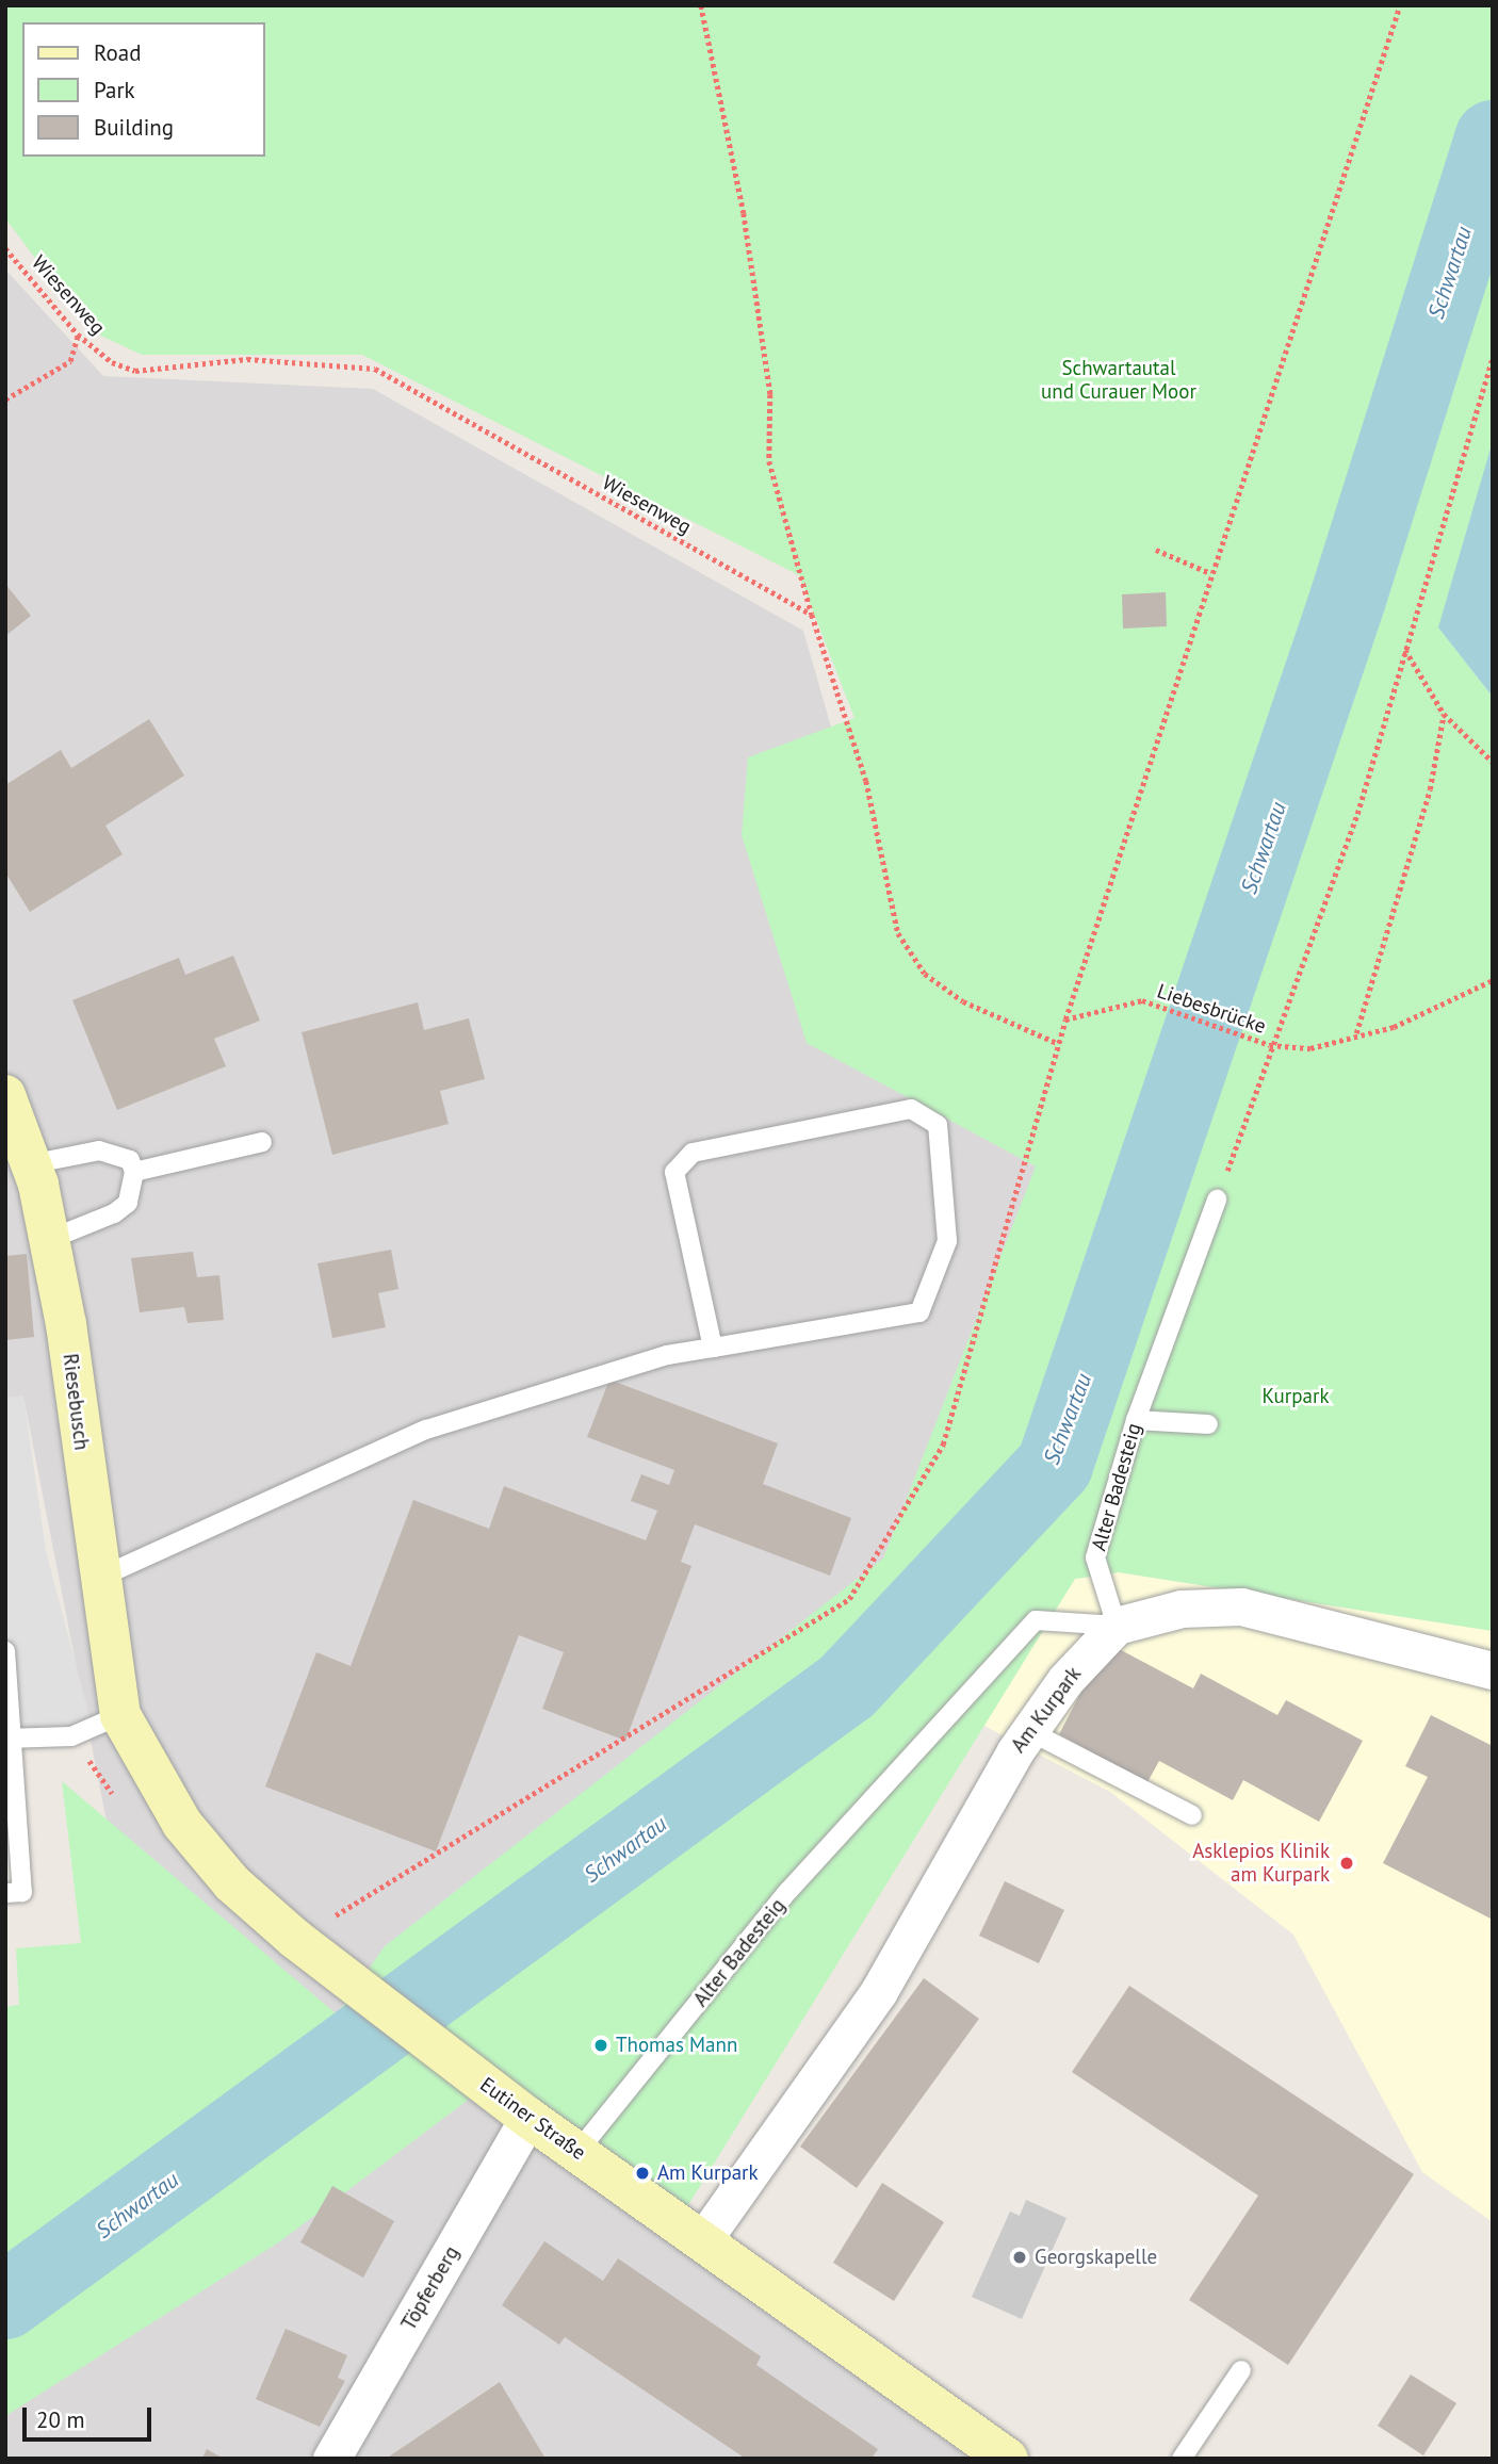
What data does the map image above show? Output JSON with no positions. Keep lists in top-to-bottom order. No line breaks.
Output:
{"streets":{"main road":["Riesebusch","Eutiner Straße"],"street":["Am Kurpark","Töpferberg"],"lane":["Alter Badesteig"],"path":["Wiesenweg","Liebesbrücke"]},"crossings":[["Riesebusch","Eutiner Straße"],["Alter Badesteig","Am Kurpark"],["Alter Badesteig","Eutiner Straße"],["Am Kurpark","Eutiner Straße"],["Eutiner Straße","Töpferberg"]],"water":["Schwartau"],"parks":["Schwartautal und Curauer Moor","Kurpark"],"places":["Asklepios Klinik am Kurpark","Thomas Mann","Am Kurpark","Georgskapelle"],"legend":["Road","Park","Building"],"scale_bar":"20 m"}
